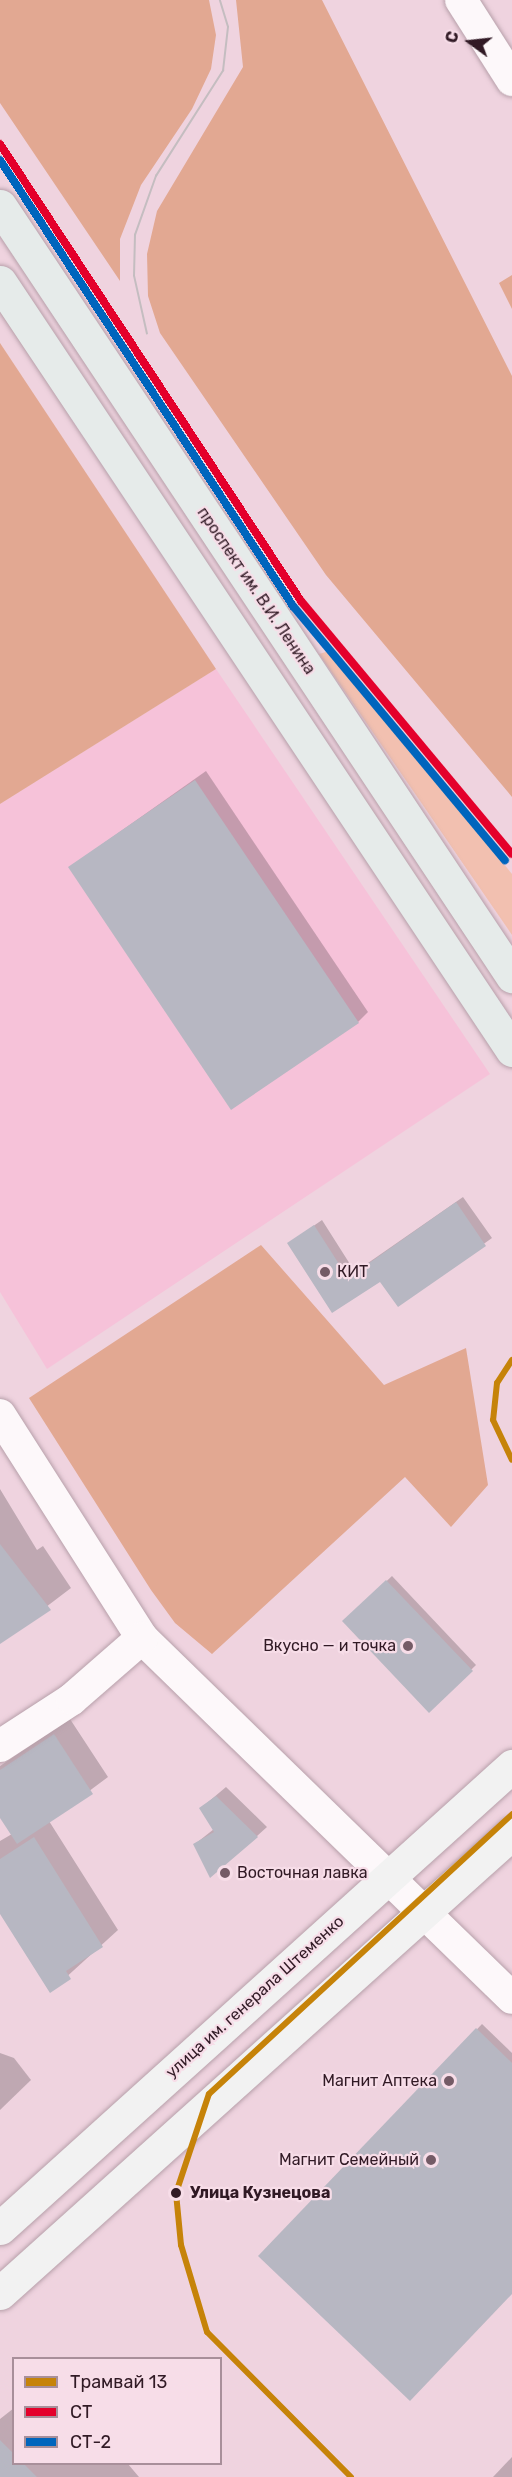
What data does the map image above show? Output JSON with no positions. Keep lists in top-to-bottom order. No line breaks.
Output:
{"streets":{"main road":["проспект им. В.И. Ленина"],"street":["улица им. генерала Штеменко"]},"places":["КИТ","Вкусно — и точка","Восточная лавка","Магнит Аптека","Магнит Семейный","Улица Кузнецова"],"lines":["transit line СТ","transit line СТ-2","tram line 13"],"legend":["Трамвай 13","СТ","СТ-2"],"north":"left"}
